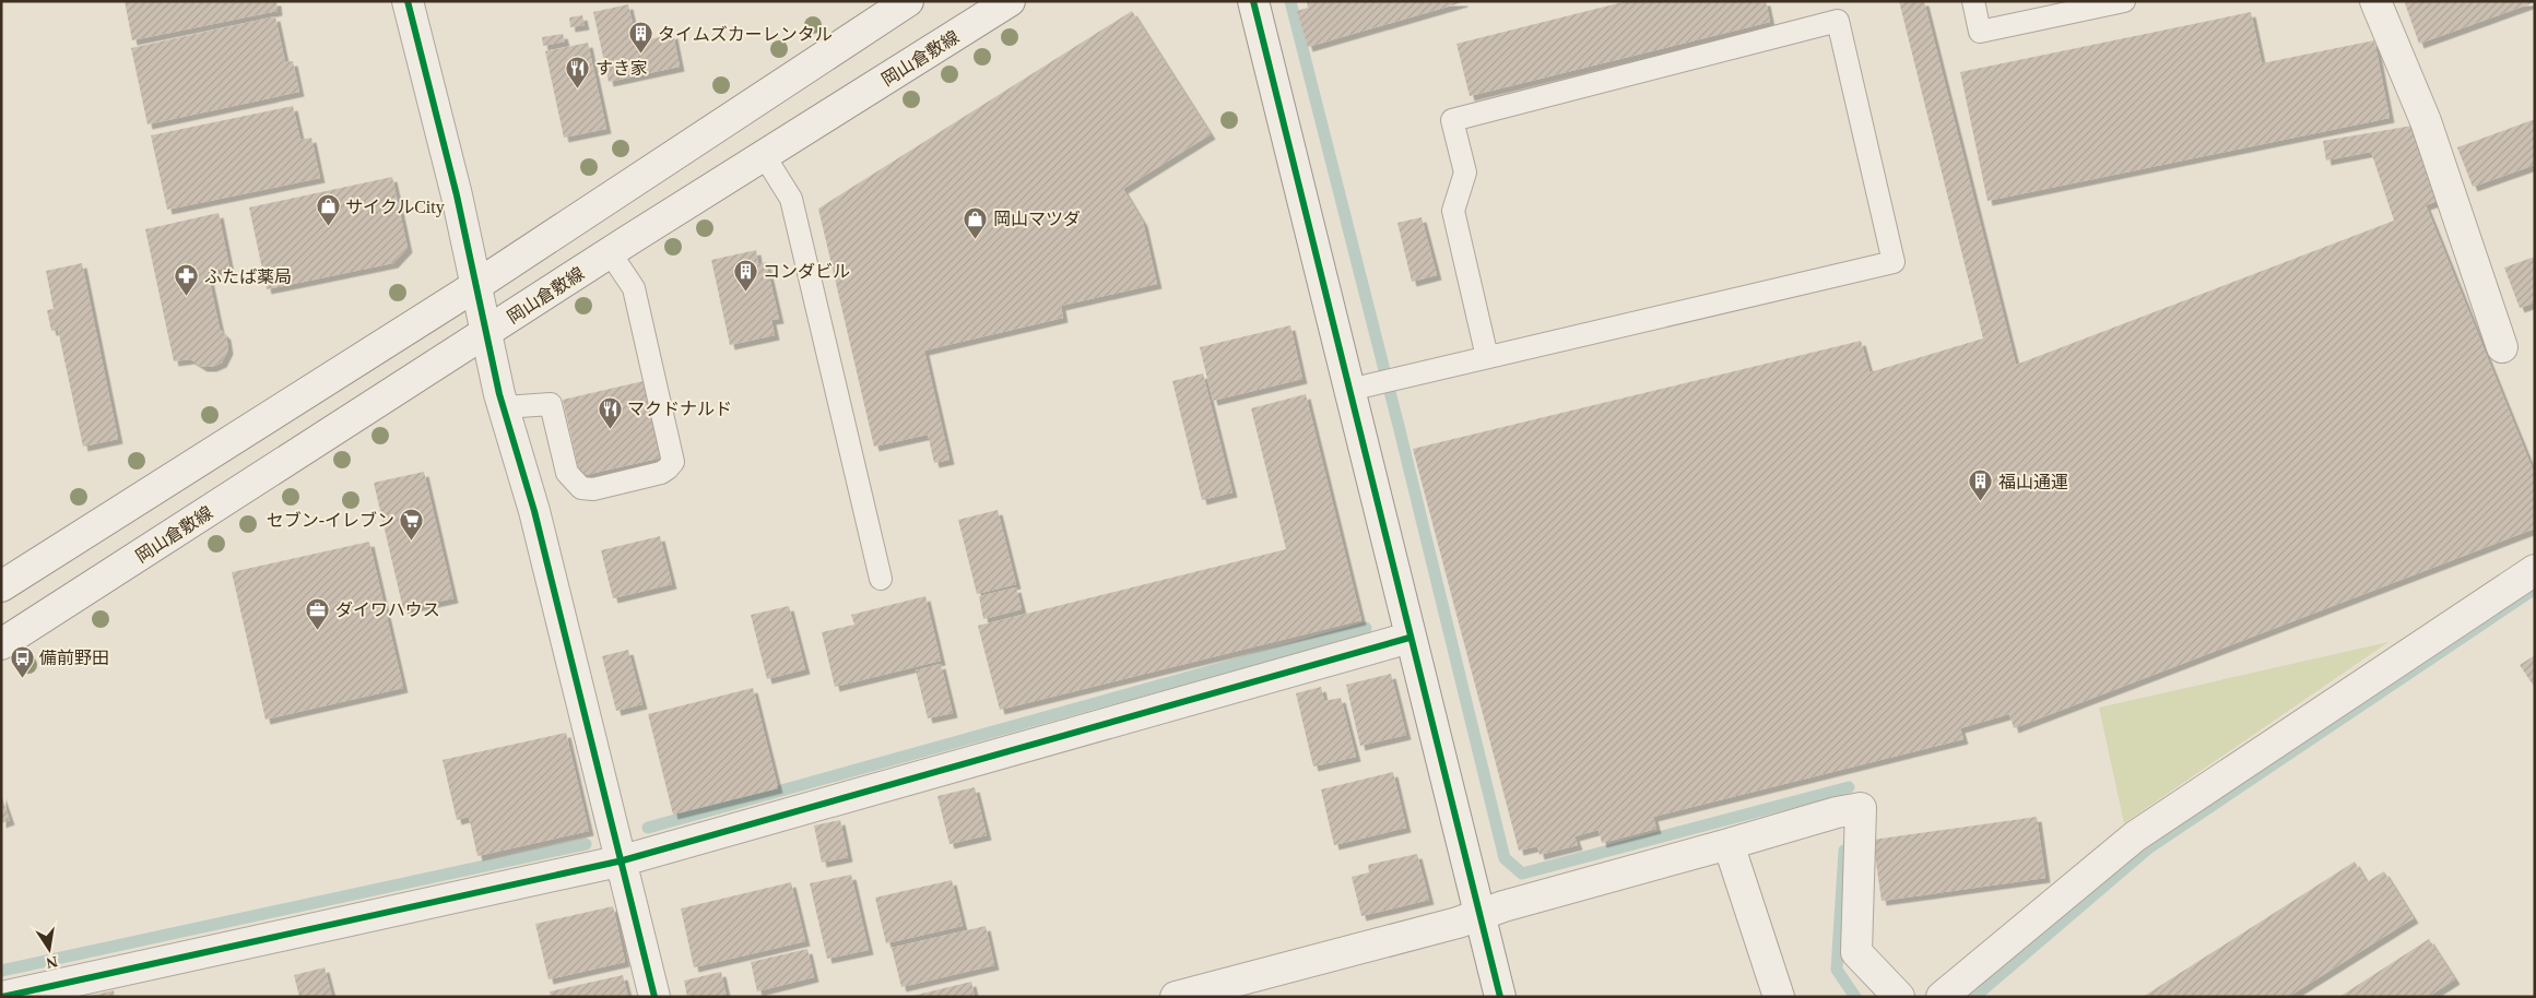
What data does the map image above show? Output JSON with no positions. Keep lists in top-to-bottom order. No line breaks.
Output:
{"streets":{"street":["岡山倉敷線"]},"places":{"building":["タイムズカーレンタル","コンダビル","福山通運"],"restaurant":["すき家","マクドナルド"],"shop":["サイクルCity","岡山マツダ"],"pharmacy":["ふたば薬局"],"supermarket":["セブン-イレブン"],"office":["ダイワハウス"],"bus stop":["備前野田"]},"north":"bottom"}
